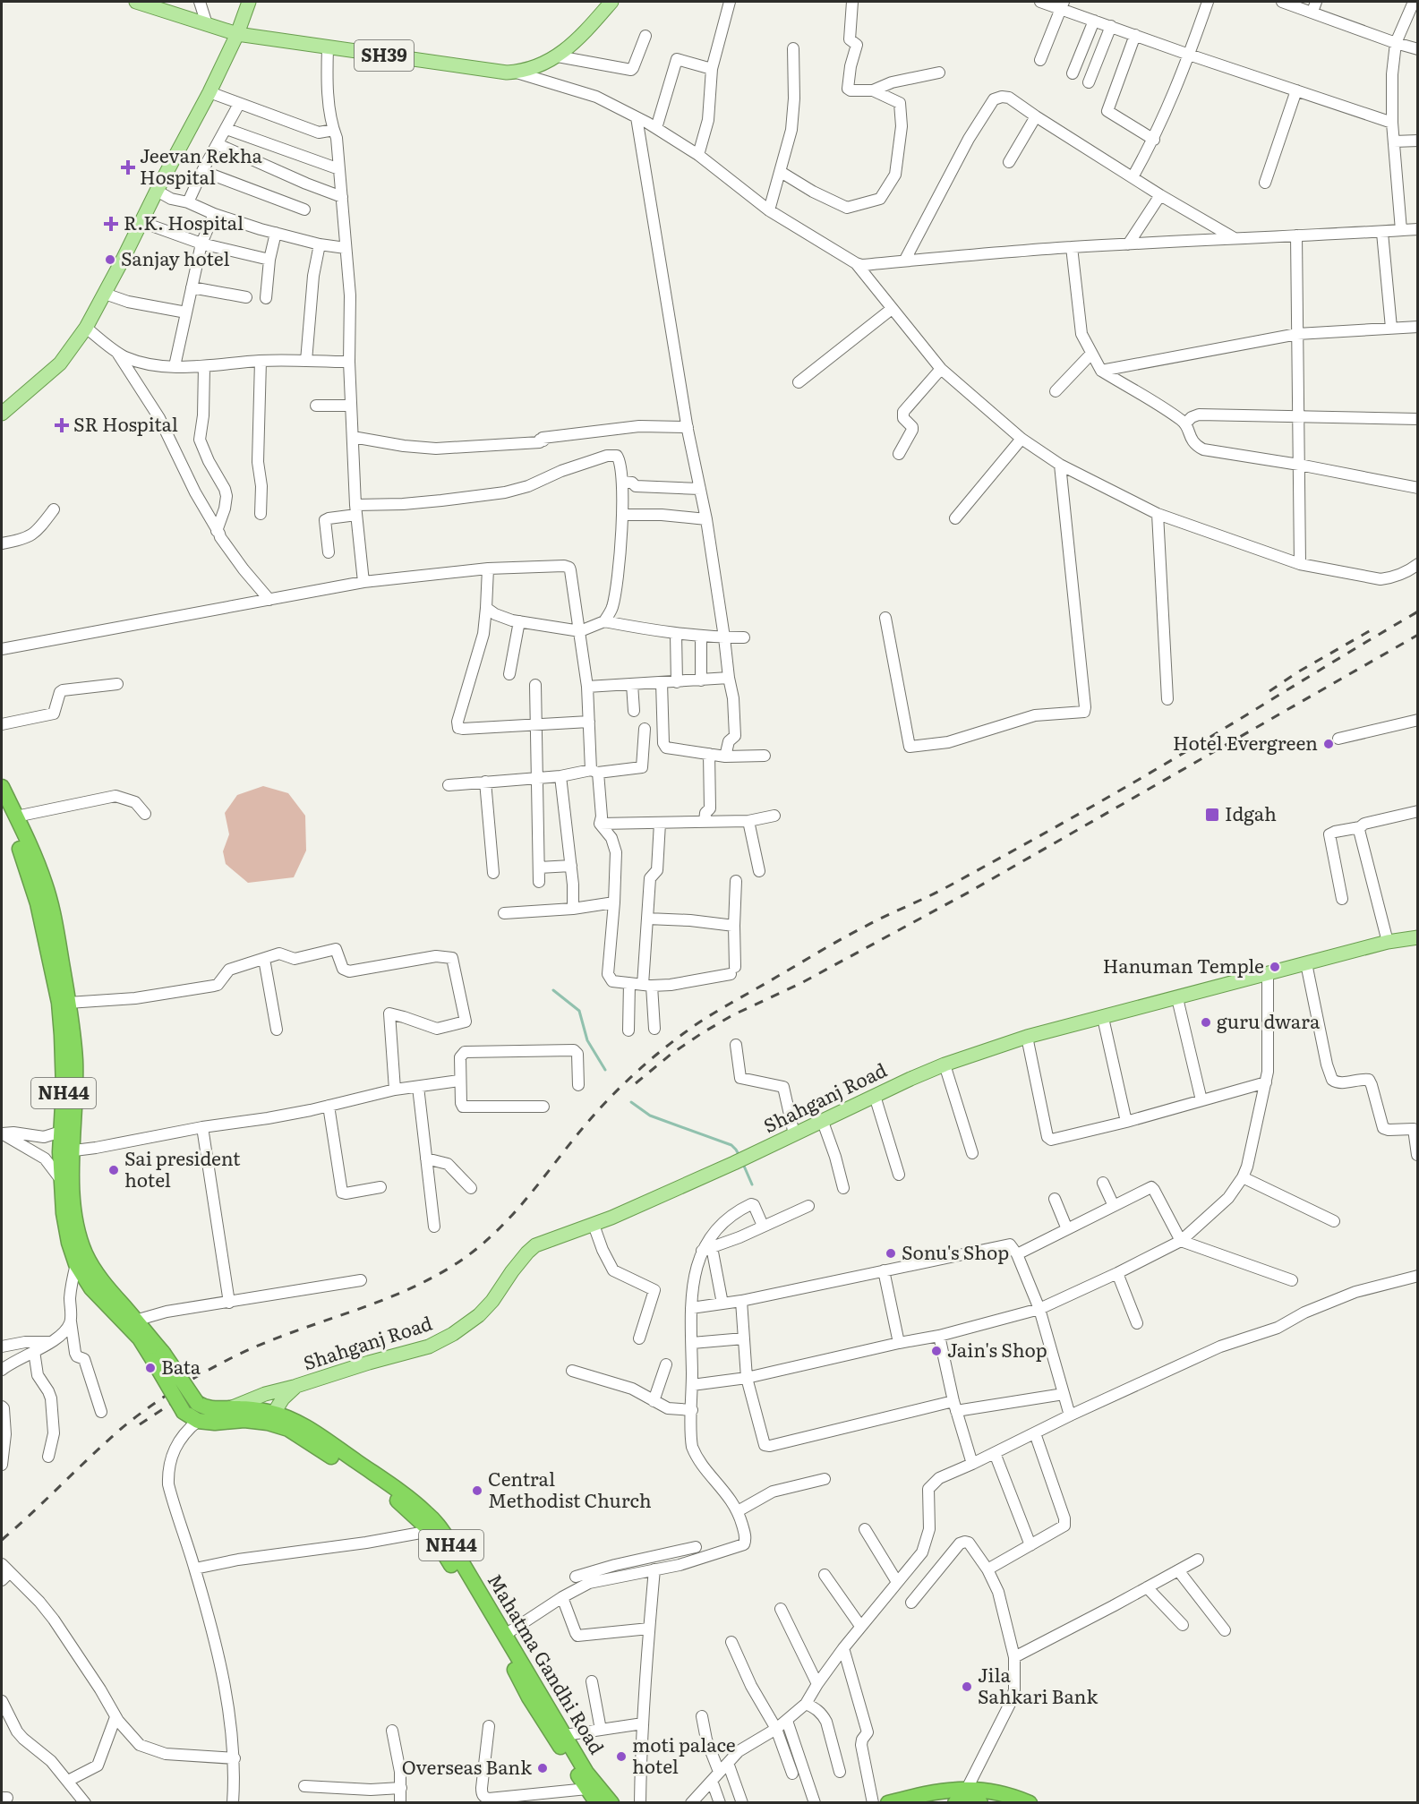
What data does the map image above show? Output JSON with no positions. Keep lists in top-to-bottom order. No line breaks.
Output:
{"streets":{"highway":["NH44","Mahatma Gandhi Road"],"main road":["SH39","Shahganj Road"]},"crossings":[["Shahganj Road","Mahatma Gandhi Road"]],"places":{"health":["Jeevan Rekha Hospital","R.K. Hospital","SR Hospital"],"other":["Sanjay hotel","Hotel Evergreen","Hanuman Temple","guru dwara","Sai president hotel","Sonu's Shop","Jain's Shop","Bata","Central Methodist Church","Jila Sahkari Bank","moti palace hotel","Overseas Bank"],"transit":["Idgah"]}}
